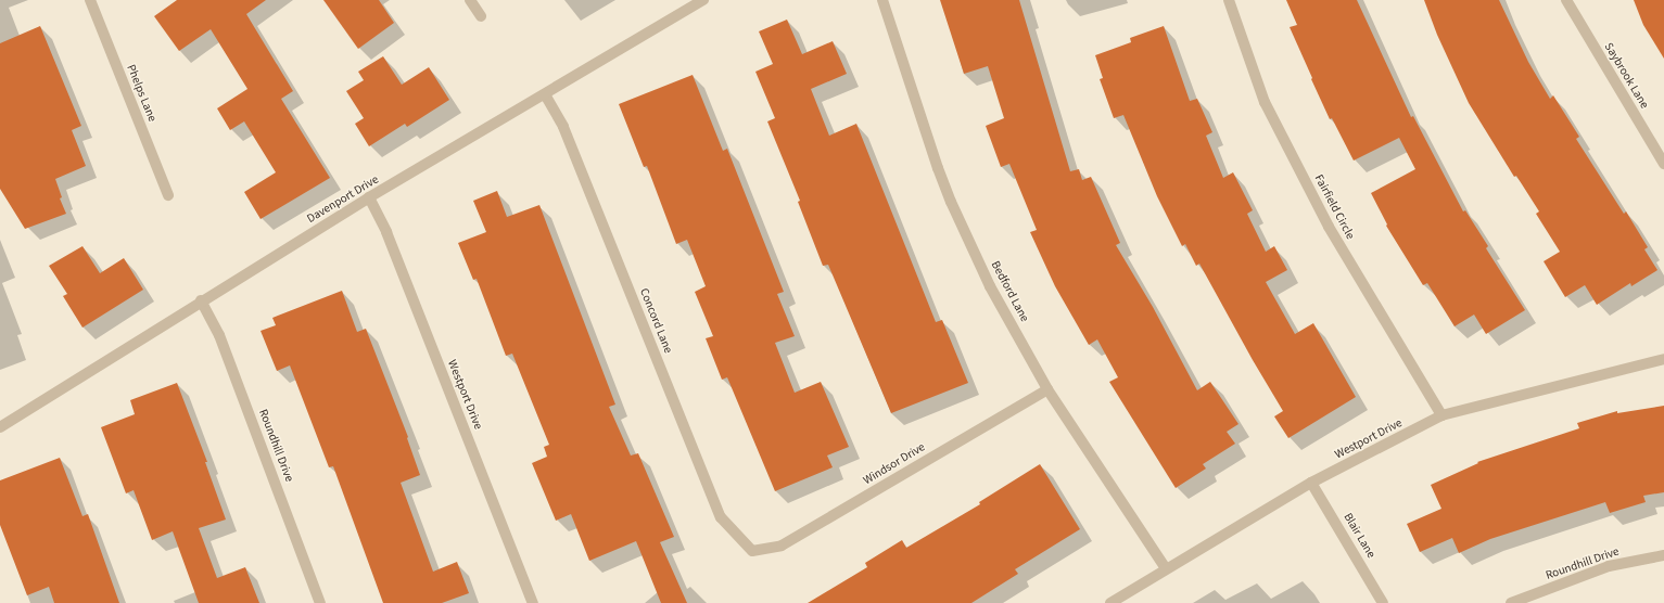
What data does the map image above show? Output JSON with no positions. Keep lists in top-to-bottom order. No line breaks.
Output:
{"streets":{"street":["Saybrook Lane","Phelps Lane","Davenport Drive","Fairfield Circle","Bedford Lane","Concord Lane","Westport Drive","Roundhill Drive","Windsor Drive","Blair Lane"]},"crossings":[["Davenport Drive","Concord Lane"],["Davenport Drive","Westport Drive"],["Davenport Drive","Roundhill Drive"],["Fairfield Circle","Westport Drive"],["Bedford Lane","Westport Drive"],["Bedford Lane","Windsor Drive"],["Concord Lane","Windsor Drive"],["Westport Drive","Blair Lane"]]}
